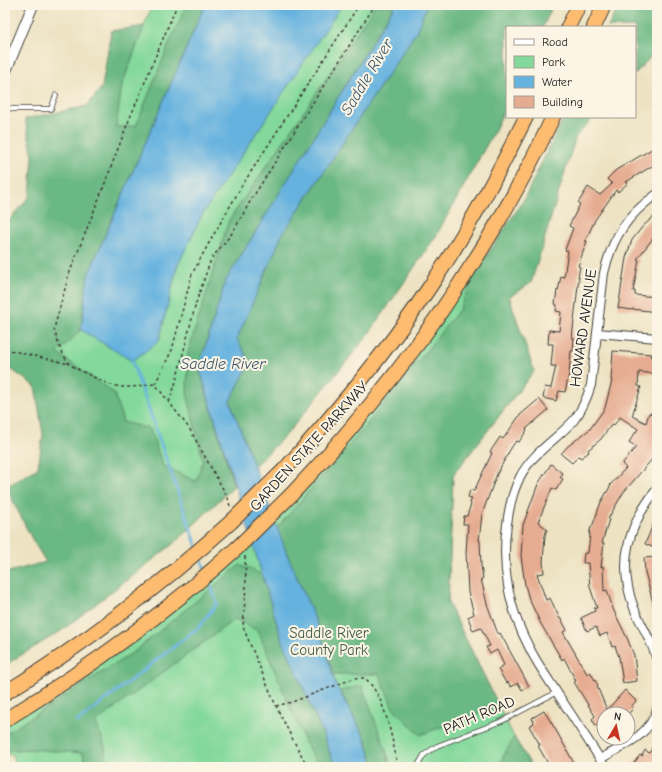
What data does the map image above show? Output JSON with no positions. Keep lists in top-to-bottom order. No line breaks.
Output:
{"streets":{"highway":["GARDEN STATE PARKWAY"],"street":["HOWARD AVENUE"],"lane":["PATH ROAD"]},"crossings":[["HOWARD AVENUE","PATH ROAD"]],"water":["Saddle River"],"parks":["Saddle River County Park"],"legend":["Road","Park","Water","Building"],"north":"top"}
